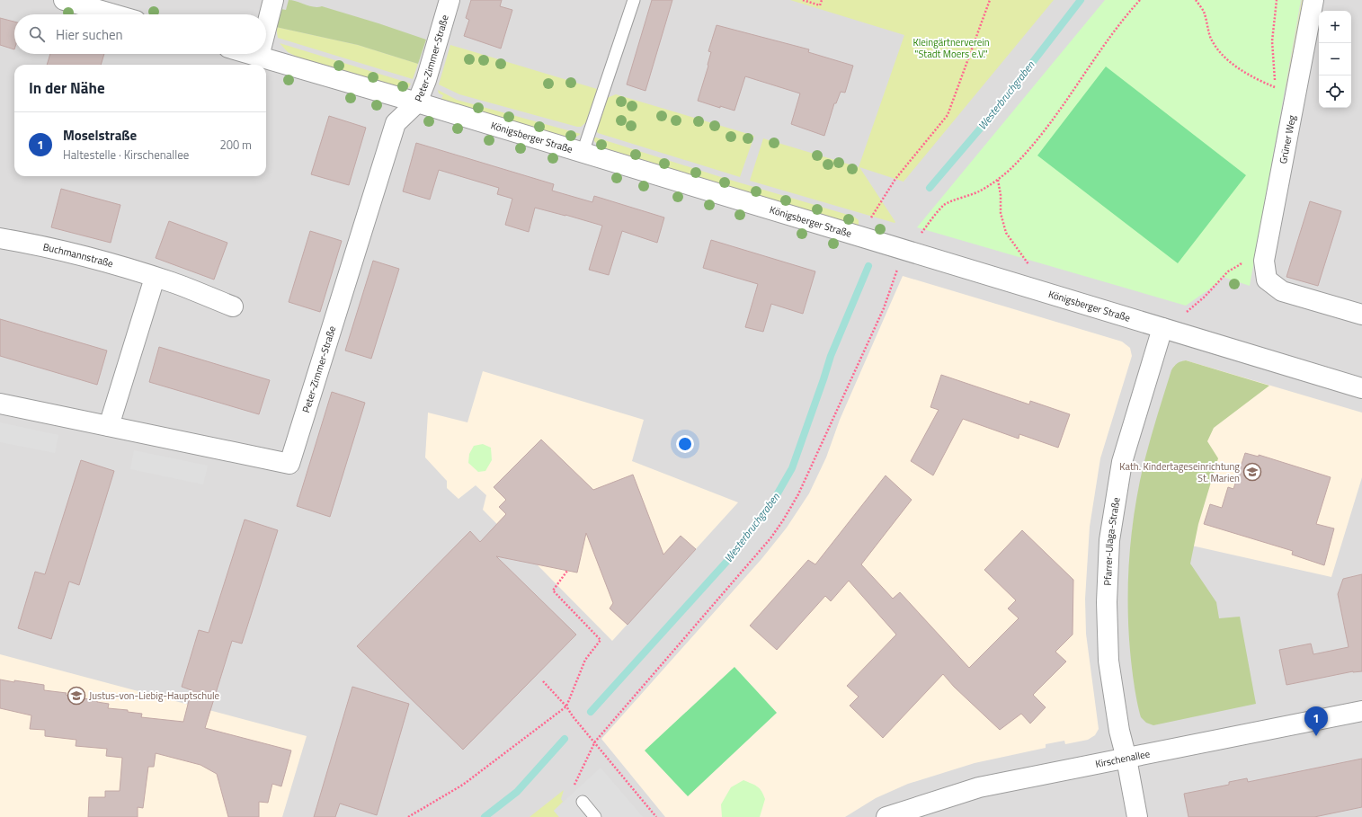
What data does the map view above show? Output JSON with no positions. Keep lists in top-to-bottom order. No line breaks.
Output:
{"streets":{"street":["Peter-Zimmer-Straße","Königsberger Straße","Grüner Weg","Buchmannstraße","Pfarrer-Ulaga-Straße","Kirschenallee"]},"crossings":[["Peter-Zimmer-Straße","Königsberger Straße"],["Königsberger Straße","Pfarrer-Ulaga-Straße"],["Pfarrer-Ulaga-Straße","Kirschenallee"]],"water":["Westerbruchgraben"],"parks":["Kleingärtnerverein \"Stadt Moers e.V.\""],"places":{"school or university":["Kath. Kindertageseinrichtung St. Marien","Justus-von-Liebig-Hauptschule"]},"page":{"map_buttons":["+","−"],"search":"Hier suchen","heading":"In der Nähe","list":[{"mark":"1","name":"Moselstraße","note":"Haltestelle · Kirschenallee","value":"200 m"}],"pins":"1"}}
